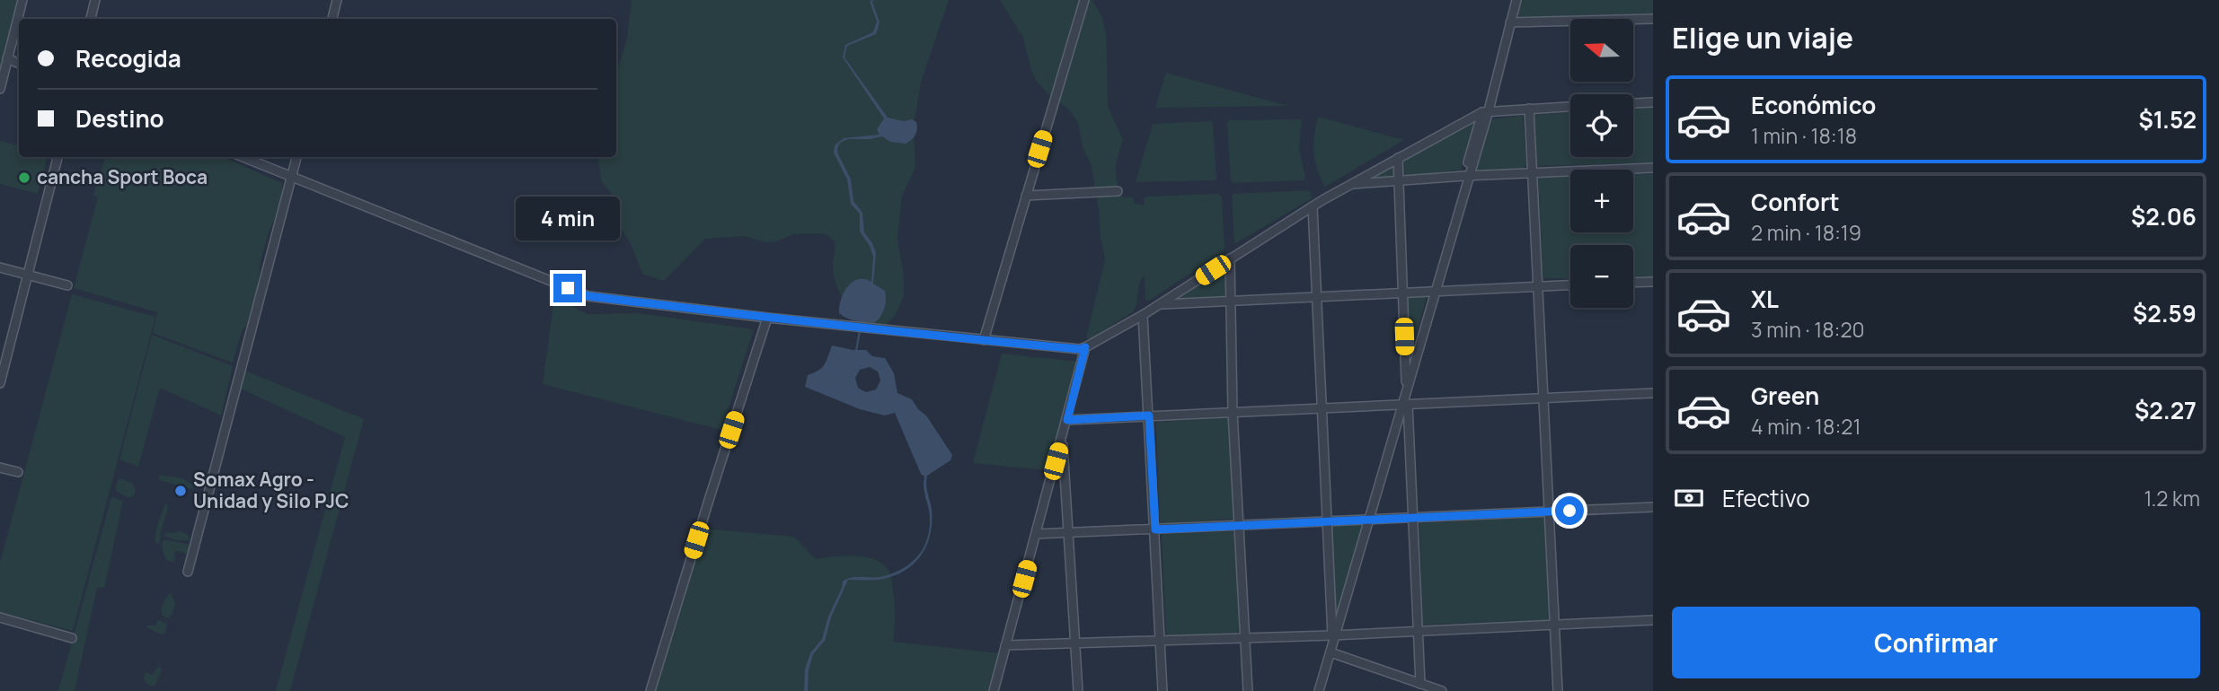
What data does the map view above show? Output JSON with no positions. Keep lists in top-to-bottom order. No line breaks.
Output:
{"places":["cancha Sport Boca","Somax Agro - Unidad y Silo PJC"],"north":"left","page":{"heading":"Elige un viaje","map_buttons":["+","−"],"banner":["Recogida","Destino"],"list":[{"name":"Económico","note":"1 min · 18:18","value":"$1.52"},{"name":"Confort","note":"2 min · 18:19","value":"$2.06"},{"name":"XL","note":"3 min · 18:20","value":"$2.59"},{"name":"Green","note":"4 min · 18:21","value":"$2.27"}],"bubble":"4 min","pay":["Efectivo","1.2 km"],"buttons":"Confirmar"}}
